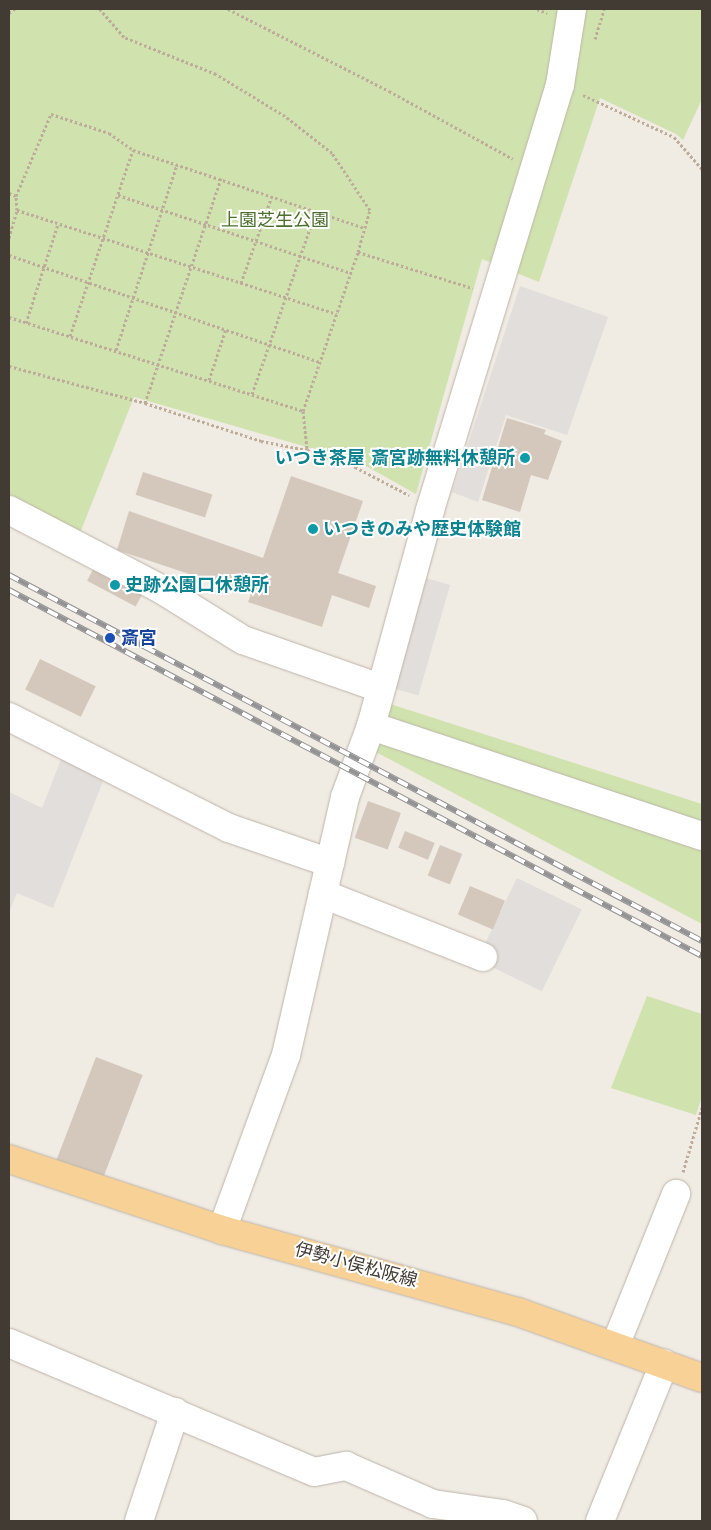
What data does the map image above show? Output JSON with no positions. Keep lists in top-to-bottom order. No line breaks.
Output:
{"streets":{"main road":["伊勢小俣松阪線"]},"parks":["上園芝生公園"],"places":["いつき茶屋 斎宮跡無料休憩所","いつきのみや歴史体験館","史跡公園口休憩所","斎宮"]}
